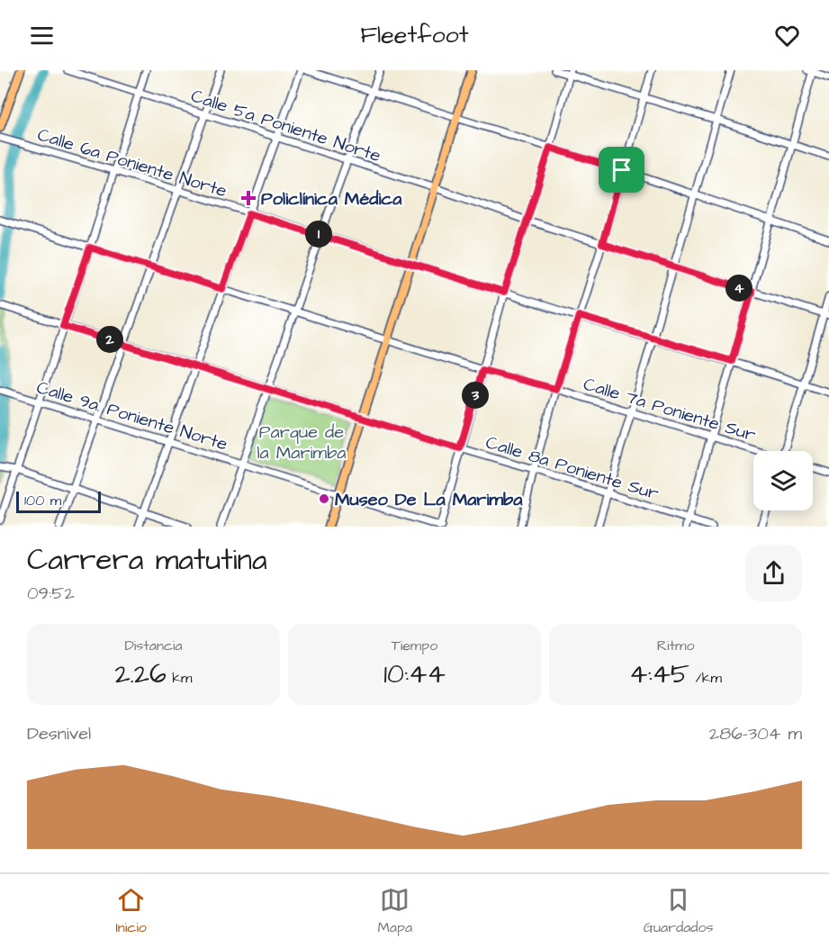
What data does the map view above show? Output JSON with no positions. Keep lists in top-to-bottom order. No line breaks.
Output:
{"streets":{"street":["Calle 5a Poniente Norte","Calle 6a Poniente Norte","Calle 7a Poniente Sur","Calle 9a. Poniente Norte","Calle 8a Poniente Sur"]},"parks":["Parque de la Marimba"],"places":{"health":["Policlínica Médica"],"other":["Museo De La Marimba"]},"scale_bar":"100 m","page":{"header":"Fleetfoot","pins":["1","4","2","3"],"scale":"100 m","heading":["Carrera matutina","09:52"],"stats":[["Distancia","2.26 km"],["Tiempo","10:44"],["Ritmo","4:45 /km"]],"chart":["Desnivel","286–304 m"],"tabs":["Inicio","Mapa","Guardados"]}}
